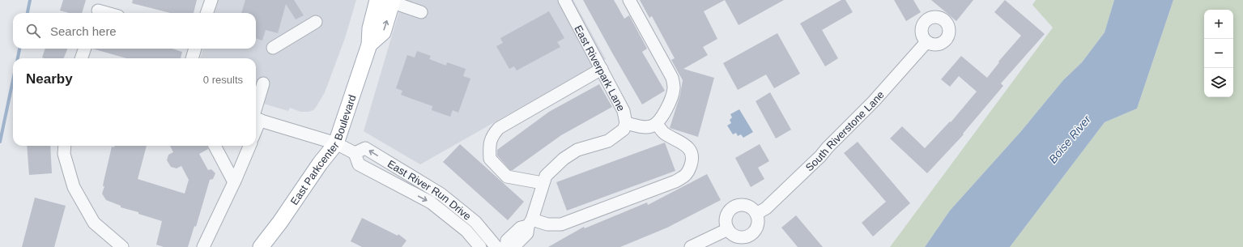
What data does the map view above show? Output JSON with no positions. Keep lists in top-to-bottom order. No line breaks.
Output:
{"streets":{"main road":["East Parkcenter Boulevard"],"street":["East Riverpark Lane","South Riverstone Lane","East River Run Drive"]},"crossings":[["East Riverpark Lane","East River Run Drive"]],"water":["Boise River"],"page":{"map_buttons":["+","−"],"search":"Search here","heading":["Nearby","0 results"]}}
